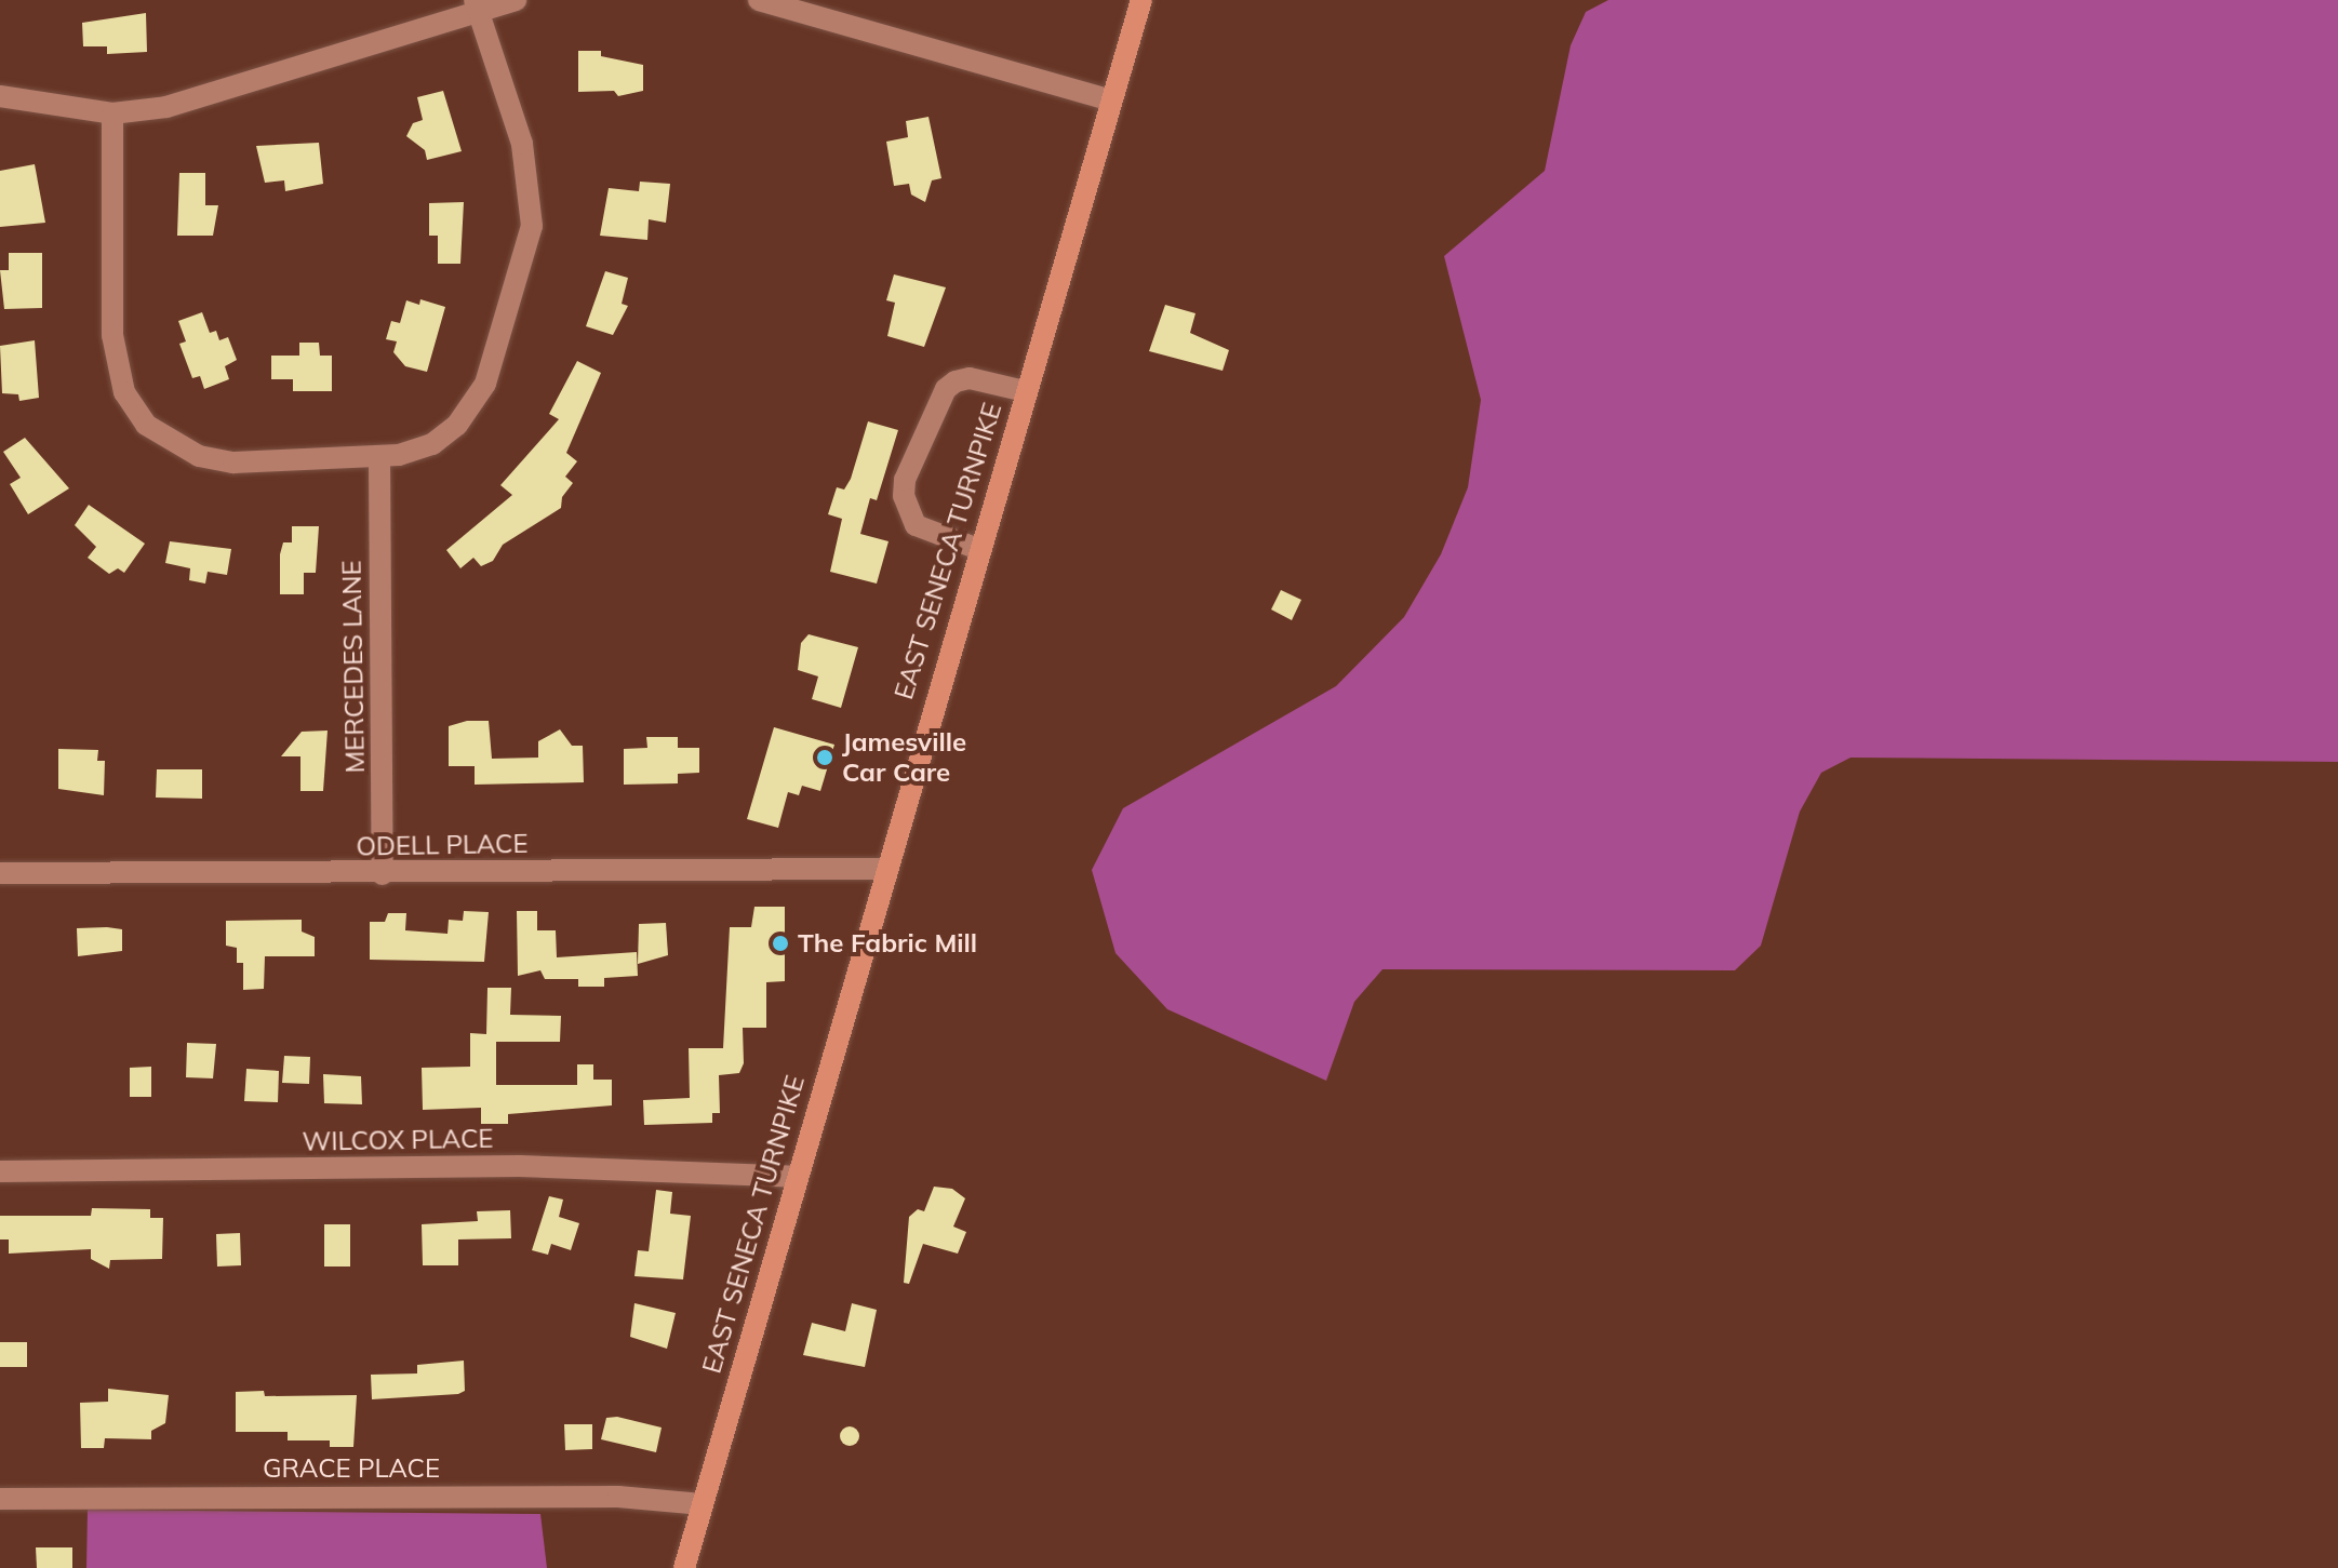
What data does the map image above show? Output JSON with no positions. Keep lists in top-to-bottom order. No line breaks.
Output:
{"streets":{"main road":["EAST SENECA TURNPIKE"],"street":["MERCEDES LANE","ODELL PLACE","WILCOX PLACE","GRACE PLACE"]},"crossings":[["EAST SENECA TURNPIKE","ODELL PLACE"],["EAST SENECA TURNPIKE","WILCOX PLACE"],["EAST SENECA TURNPIKE","GRACE PLACE"],["MERCEDES LANE","ODELL PLACE"]],"places":["Jamesville Car Care","The Fabric Mill"]}
